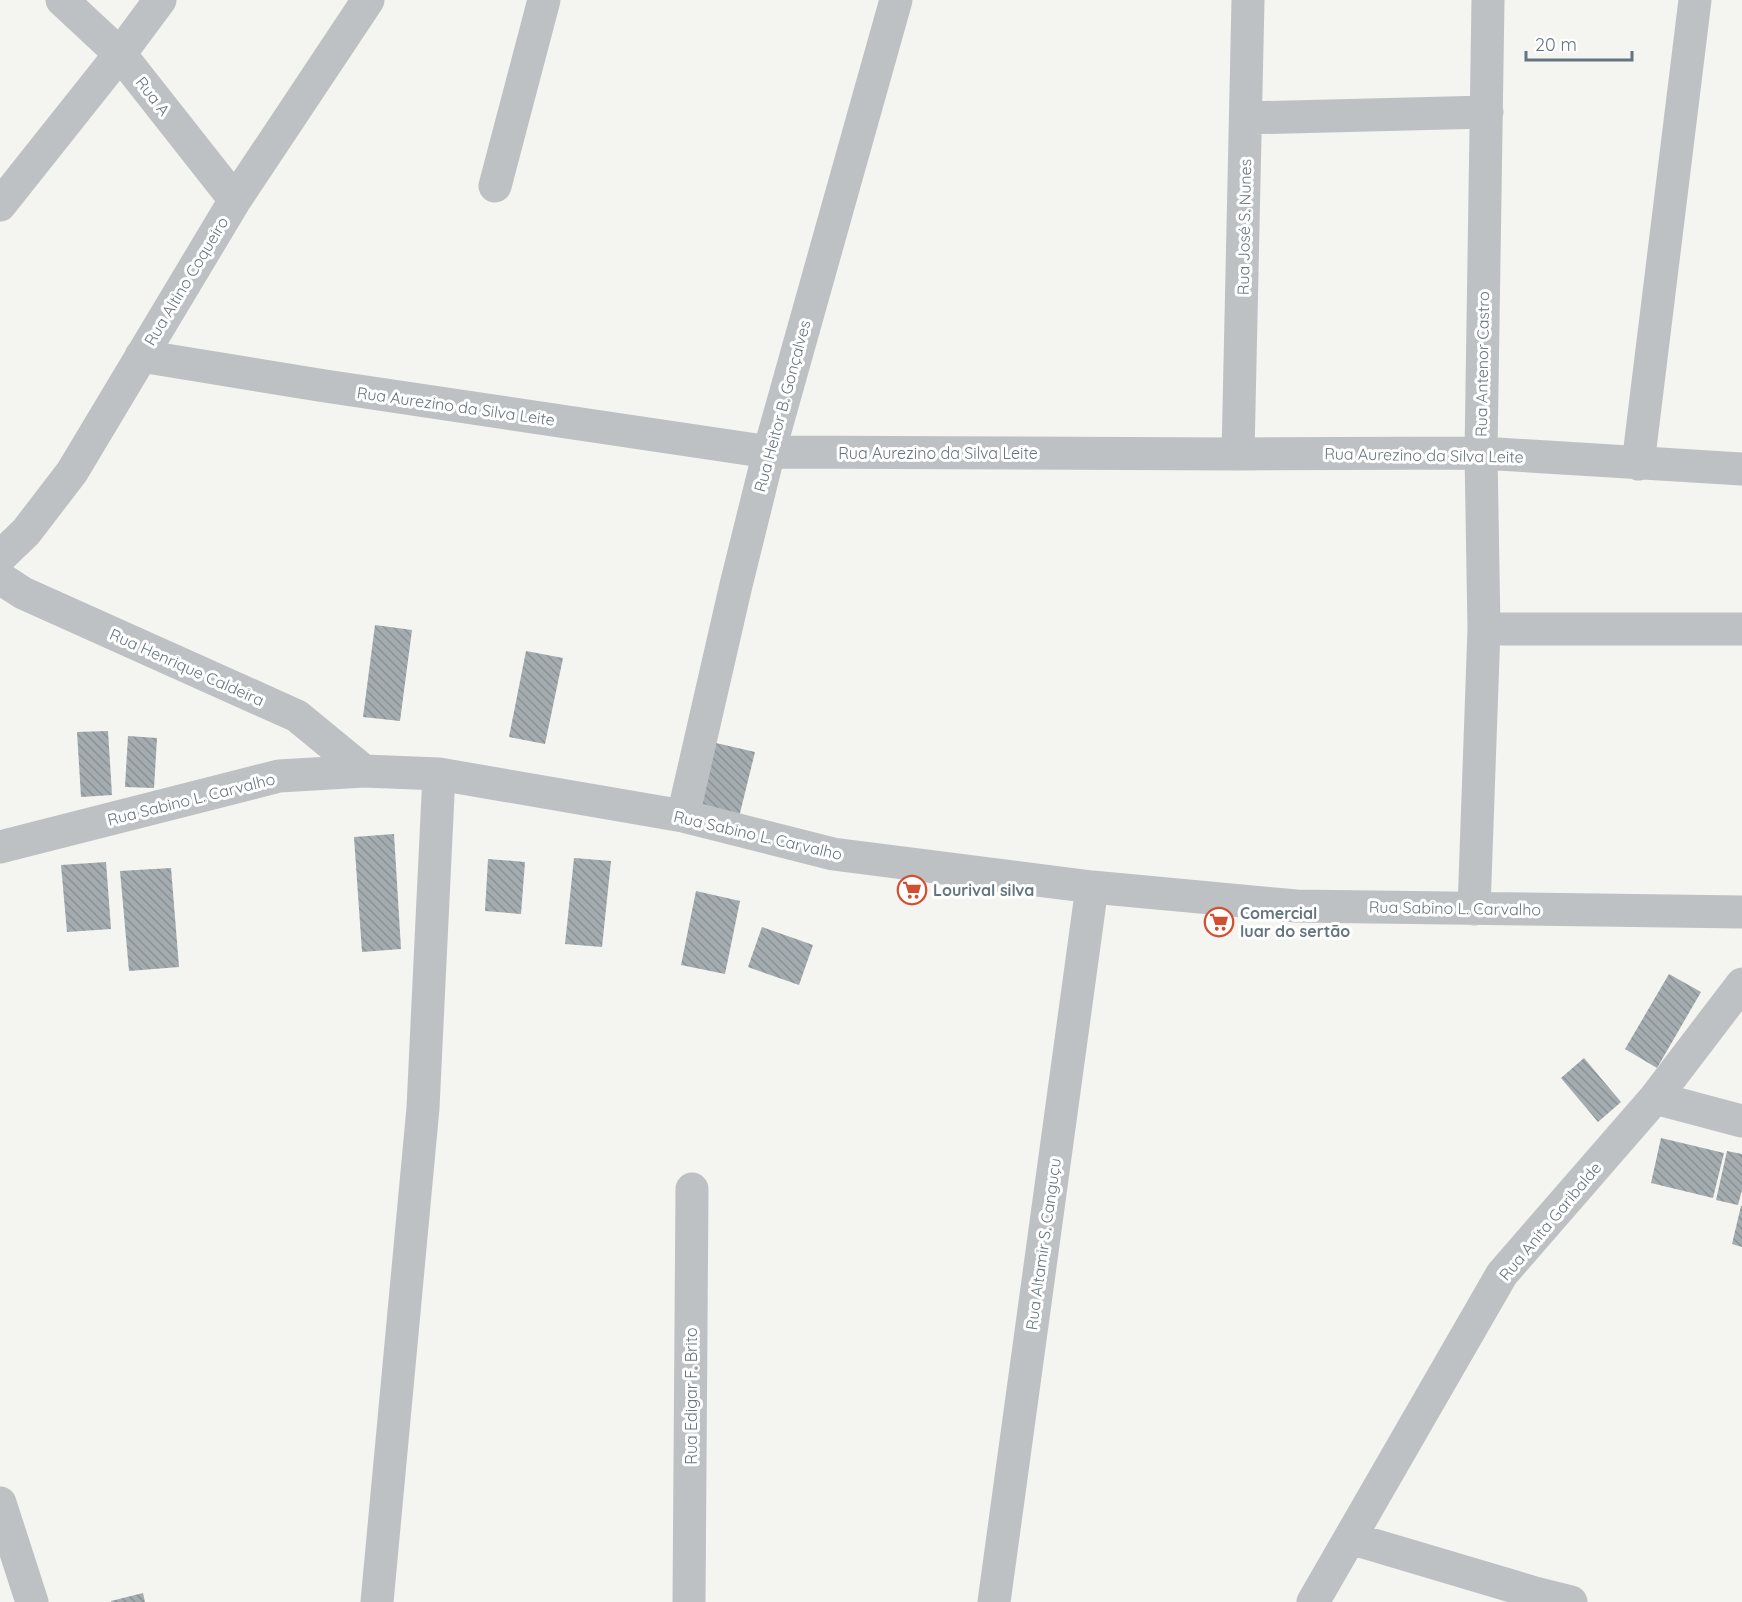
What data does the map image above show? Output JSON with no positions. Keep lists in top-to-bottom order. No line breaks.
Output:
{"streets":{"street":["Rua A","Rua José S. Nunes","Rua Altino Coqueiro","Rua Antenor Castro","Rua Aurezino da Silva Leite","Rua Heitor B. Gonçalves","Rua Henrique Caldeira","Rua Sabino L. Carvalho","Rua Anita Garibalde","Rua Altamir S. Canguçu","Rua Edigar F. Brito"]},"crossings":[["Rua A","Rua Altino Coqueiro"],["Rua José S. Nunes","Rua Aurezino da Silva Leite"],["Rua Altino Coqueiro","Rua Aurezino da Silva Leite"],["Rua Antenor Castro","Rua Aurezino da Silva Leite"],["Rua Antenor Castro","Rua Sabino L. Carvalho"],["Rua Aurezino da Silva Leite","Rua Heitor B. Gonçalves"],["Rua Heitor B. Gonçalves","Rua Sabino L. Carvalho"],["Rua Henrique Caldeira","Rua Sabino L. Carvalho"],["Rua Sabino L. Carvalho","Rua Altamir S. Canguçu"]],"places":{"supermarket":["Lourival silva","Comercial luar do sertão"]},"scale_bar":"20 m"}
